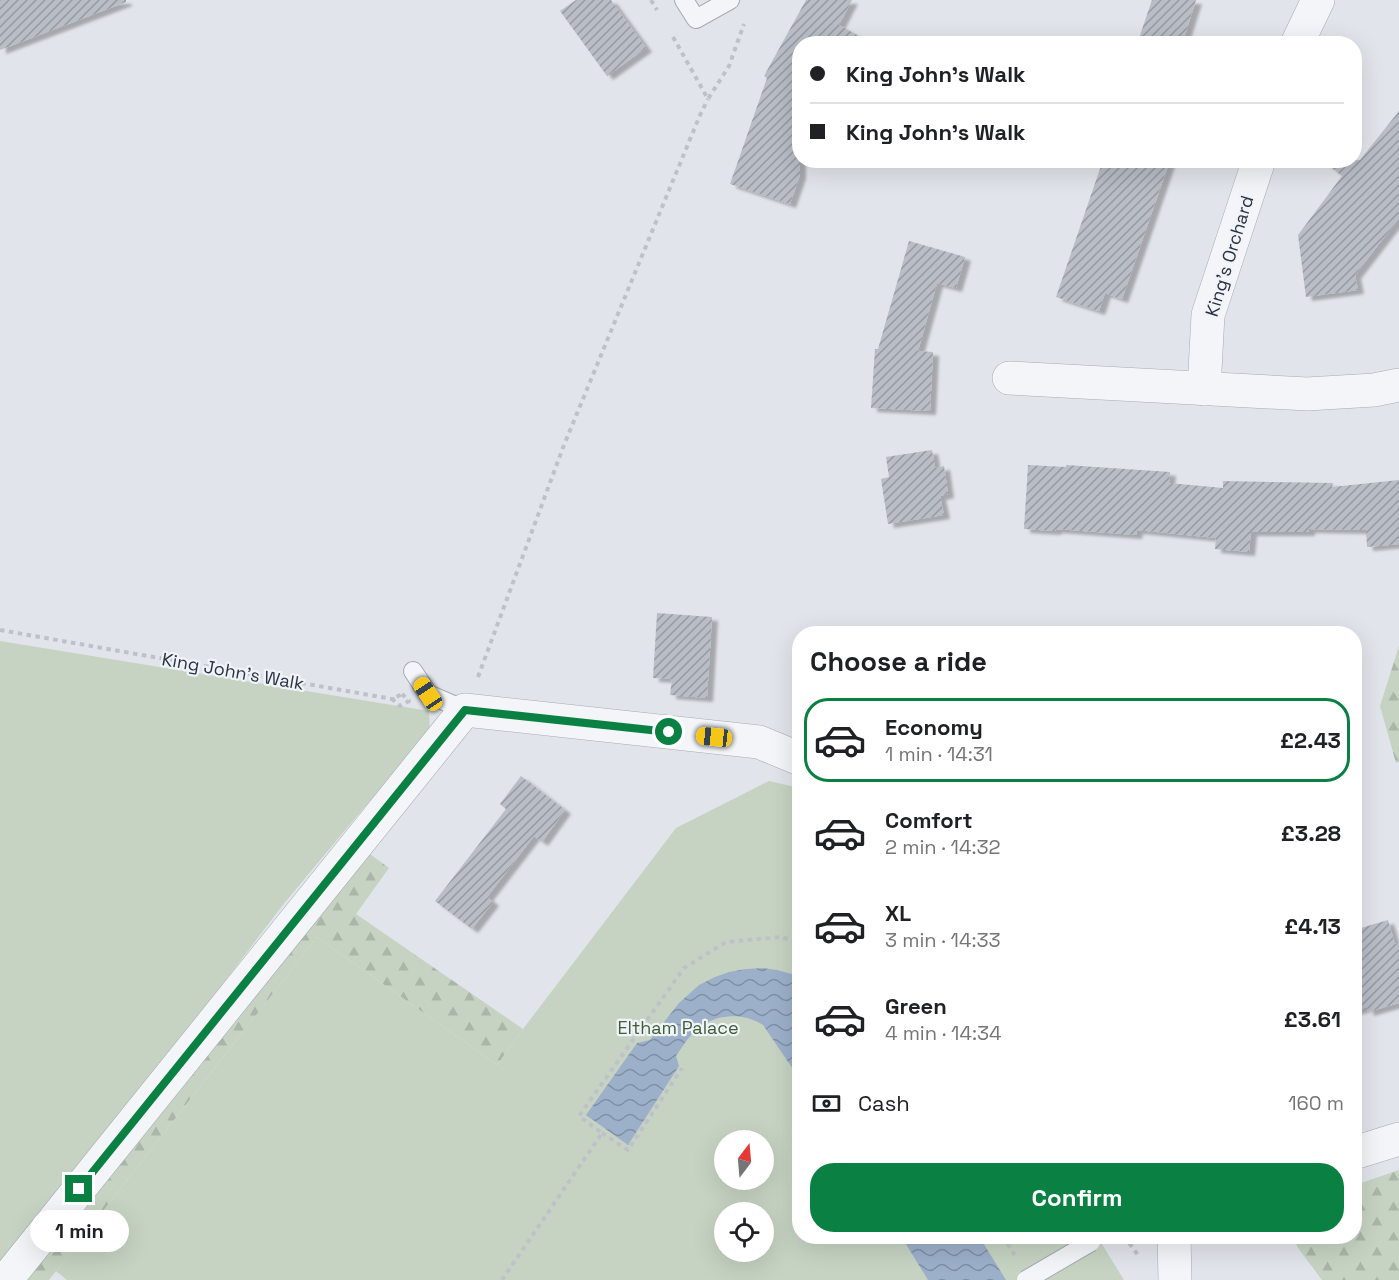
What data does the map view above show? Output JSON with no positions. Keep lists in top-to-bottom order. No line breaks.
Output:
{"streets":{"street":["King's Orchard"],"path":["King John's Walk"]},"parks":["Eltham Palace"],"north":"top","page":{"banner":["King John's Walk","King John's Walk"],"heading":"Choose a ride","list":[{"name":"Economy","note":"1 min · 14:31","value":"£2.43"},{"name":"Comfort","note":"2 min · 14:32","value":"£3.28"},{"name":"XL","note":"3 min · 14:33","value":"£4.13"},{"name":"Green","note":"4 min · 14:34","value":"£3.61"}],"pay":["Cash","160 m"],"buttons":"Confirm","bubble":"1 min"}}
